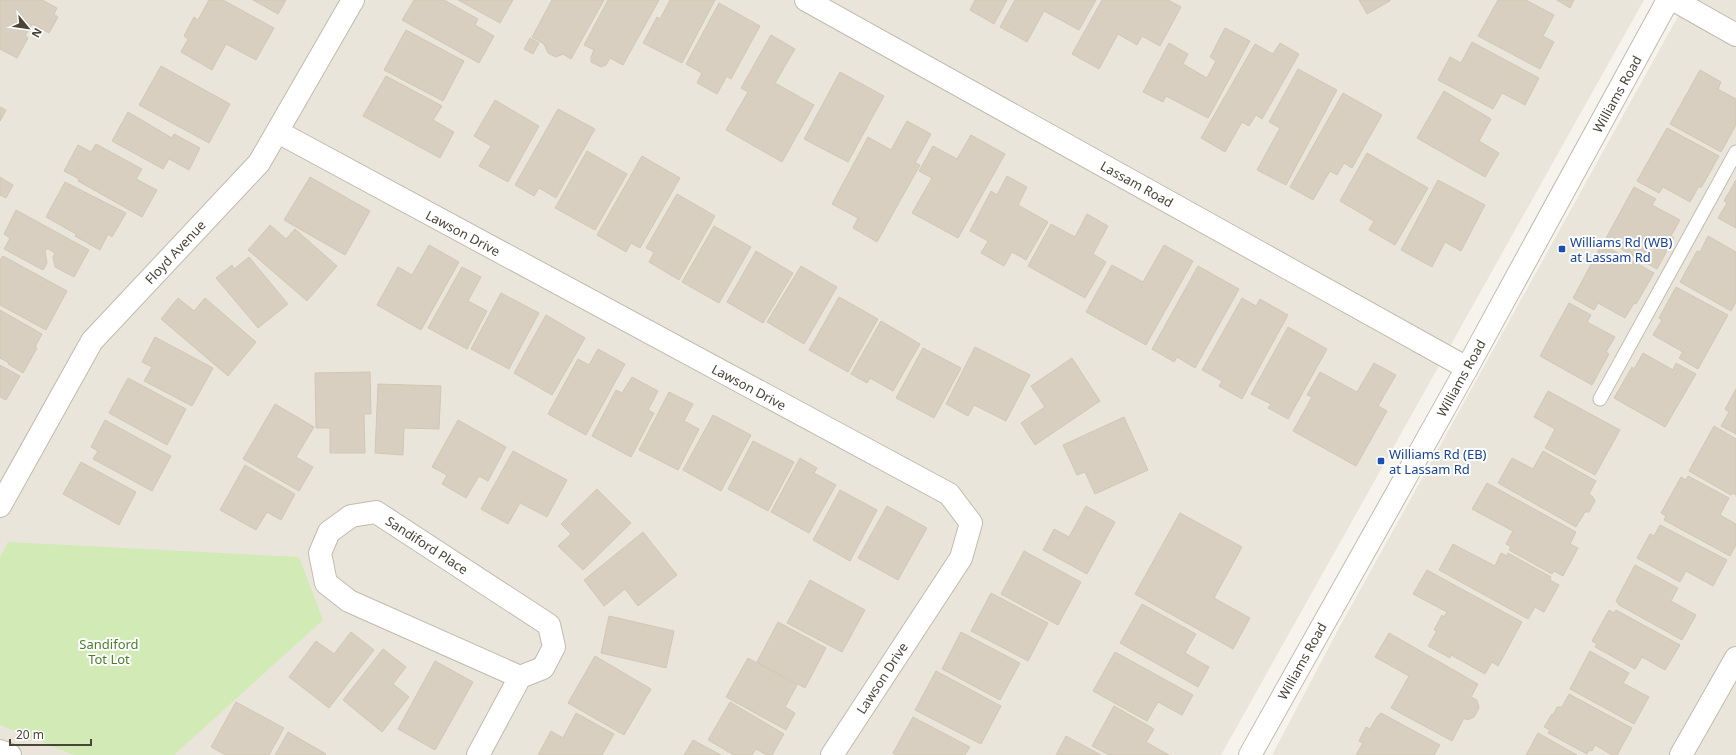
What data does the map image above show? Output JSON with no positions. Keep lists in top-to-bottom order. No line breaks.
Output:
{"streets":{"street":["Williams Road","Lassam Road","Lawson Drive","Floyd Avenue","Sandiford Place"]},"crossings":[["Williams Road","Lassam Road"],["Lawson Drive","Floyd Avenue"]],"parks":["Sandiford Tot Lot"],"places":{"transit":["Williams Rd (WB) at Lassam Rd","Williams Rd (EB) at Lassam Rd"]},"scale_bar":"20 m","north":"bottom right"}
